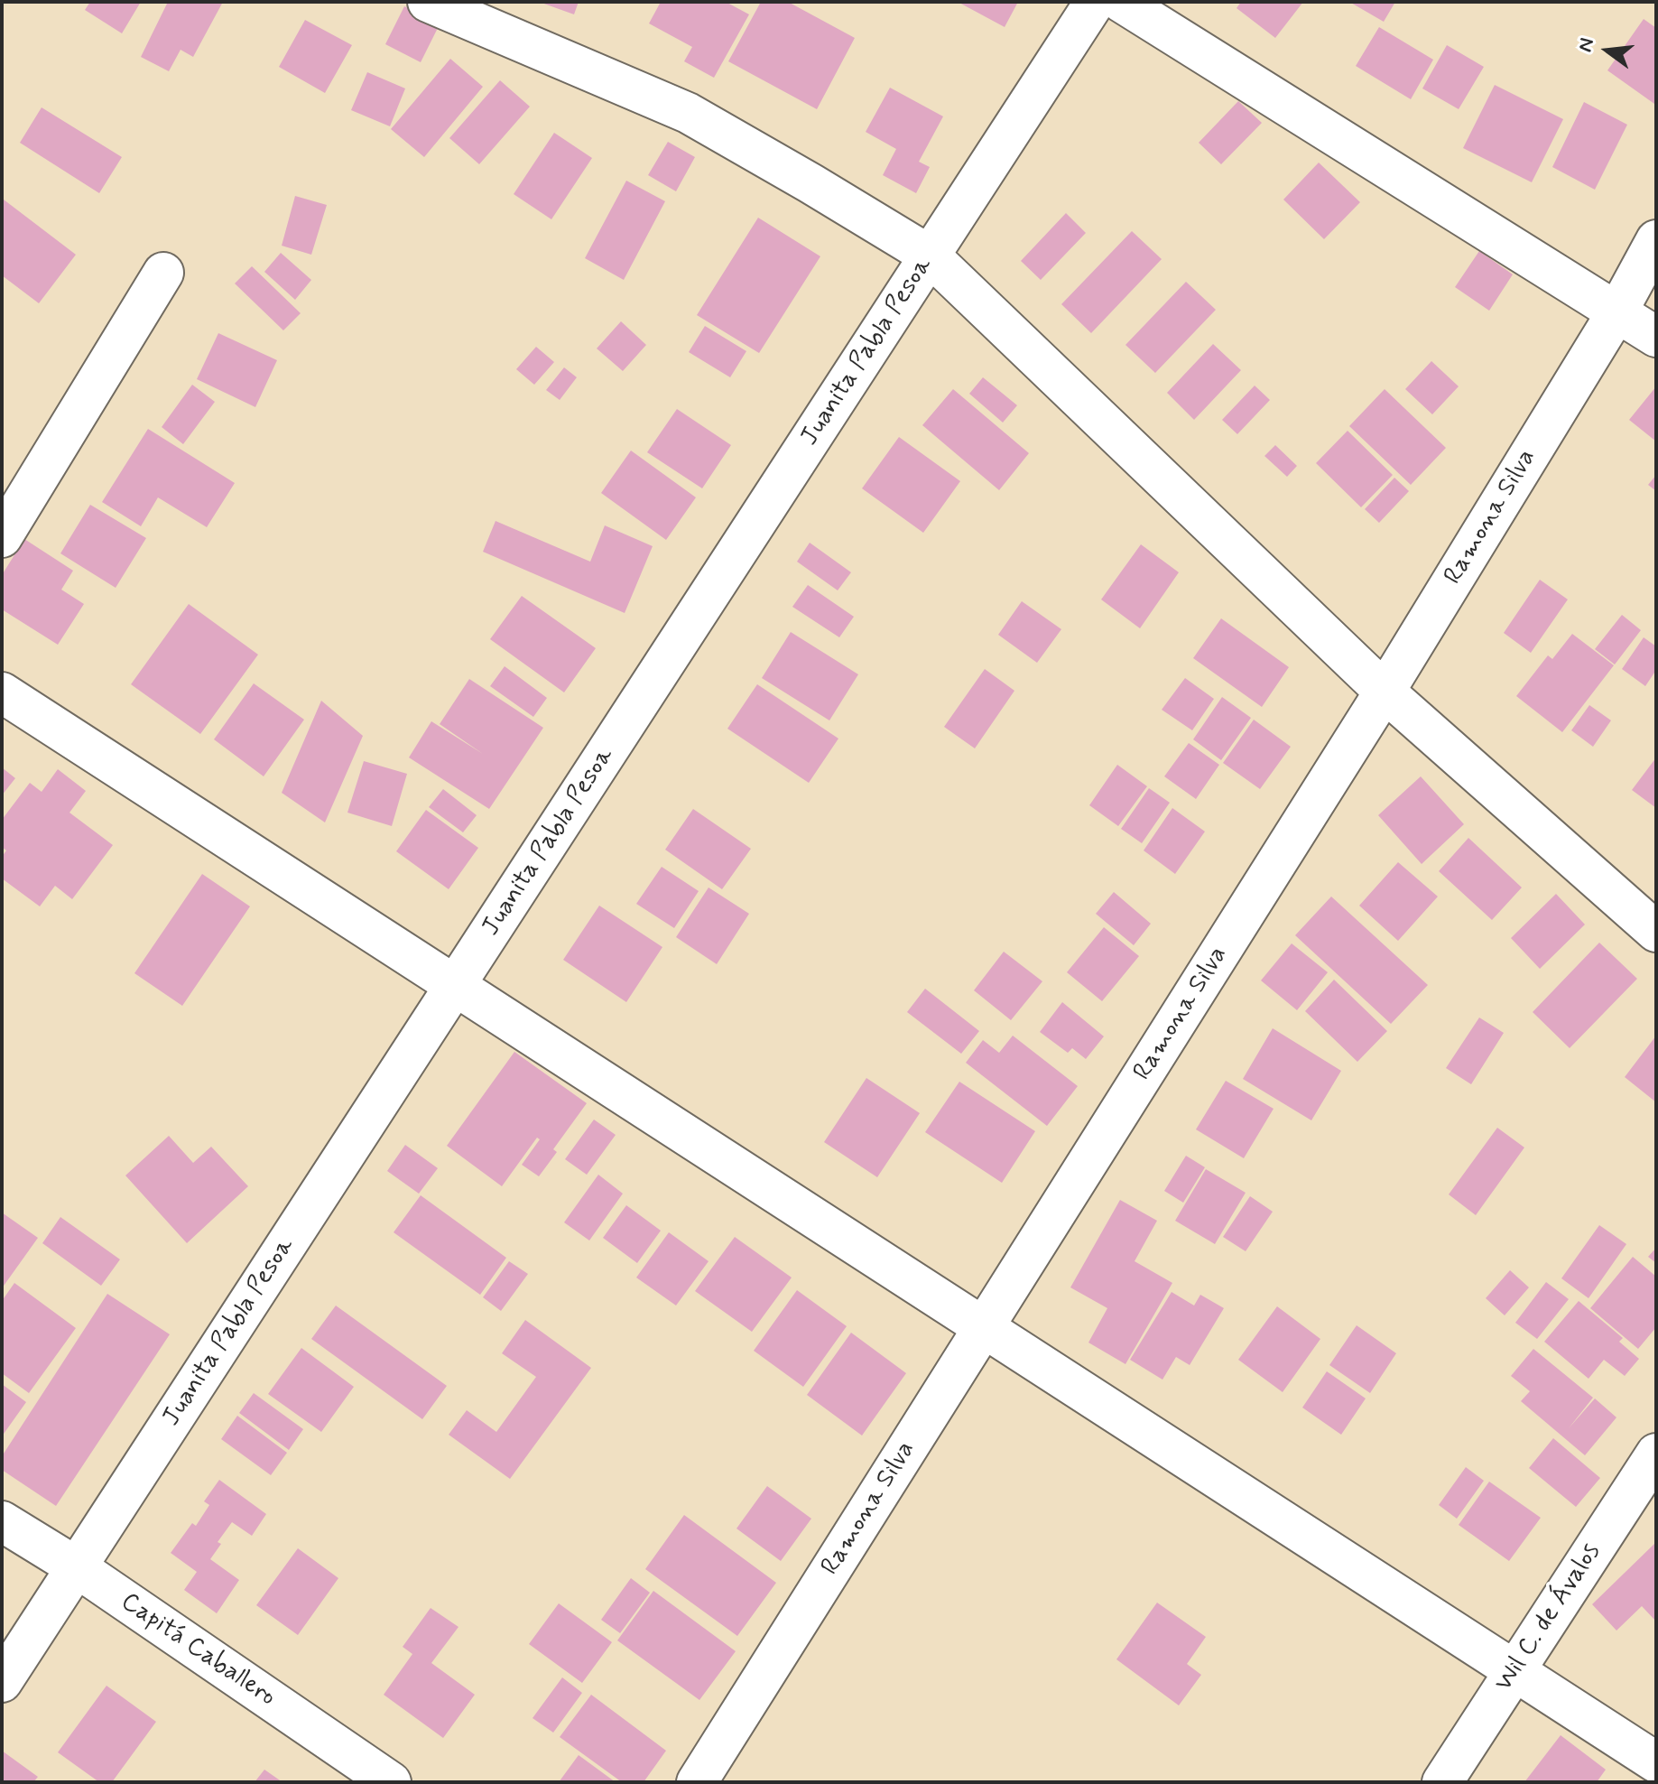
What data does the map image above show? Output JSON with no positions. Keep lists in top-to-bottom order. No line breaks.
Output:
{"streets":{"street":["Juanita Pabla Pesoa","Ramona Silva","Wil C. de Ávalos","Capitá Caballero"]},"crossings":[["Juanita Pabla Pesoa","Capitá Caballero"]],"north":"left"}
